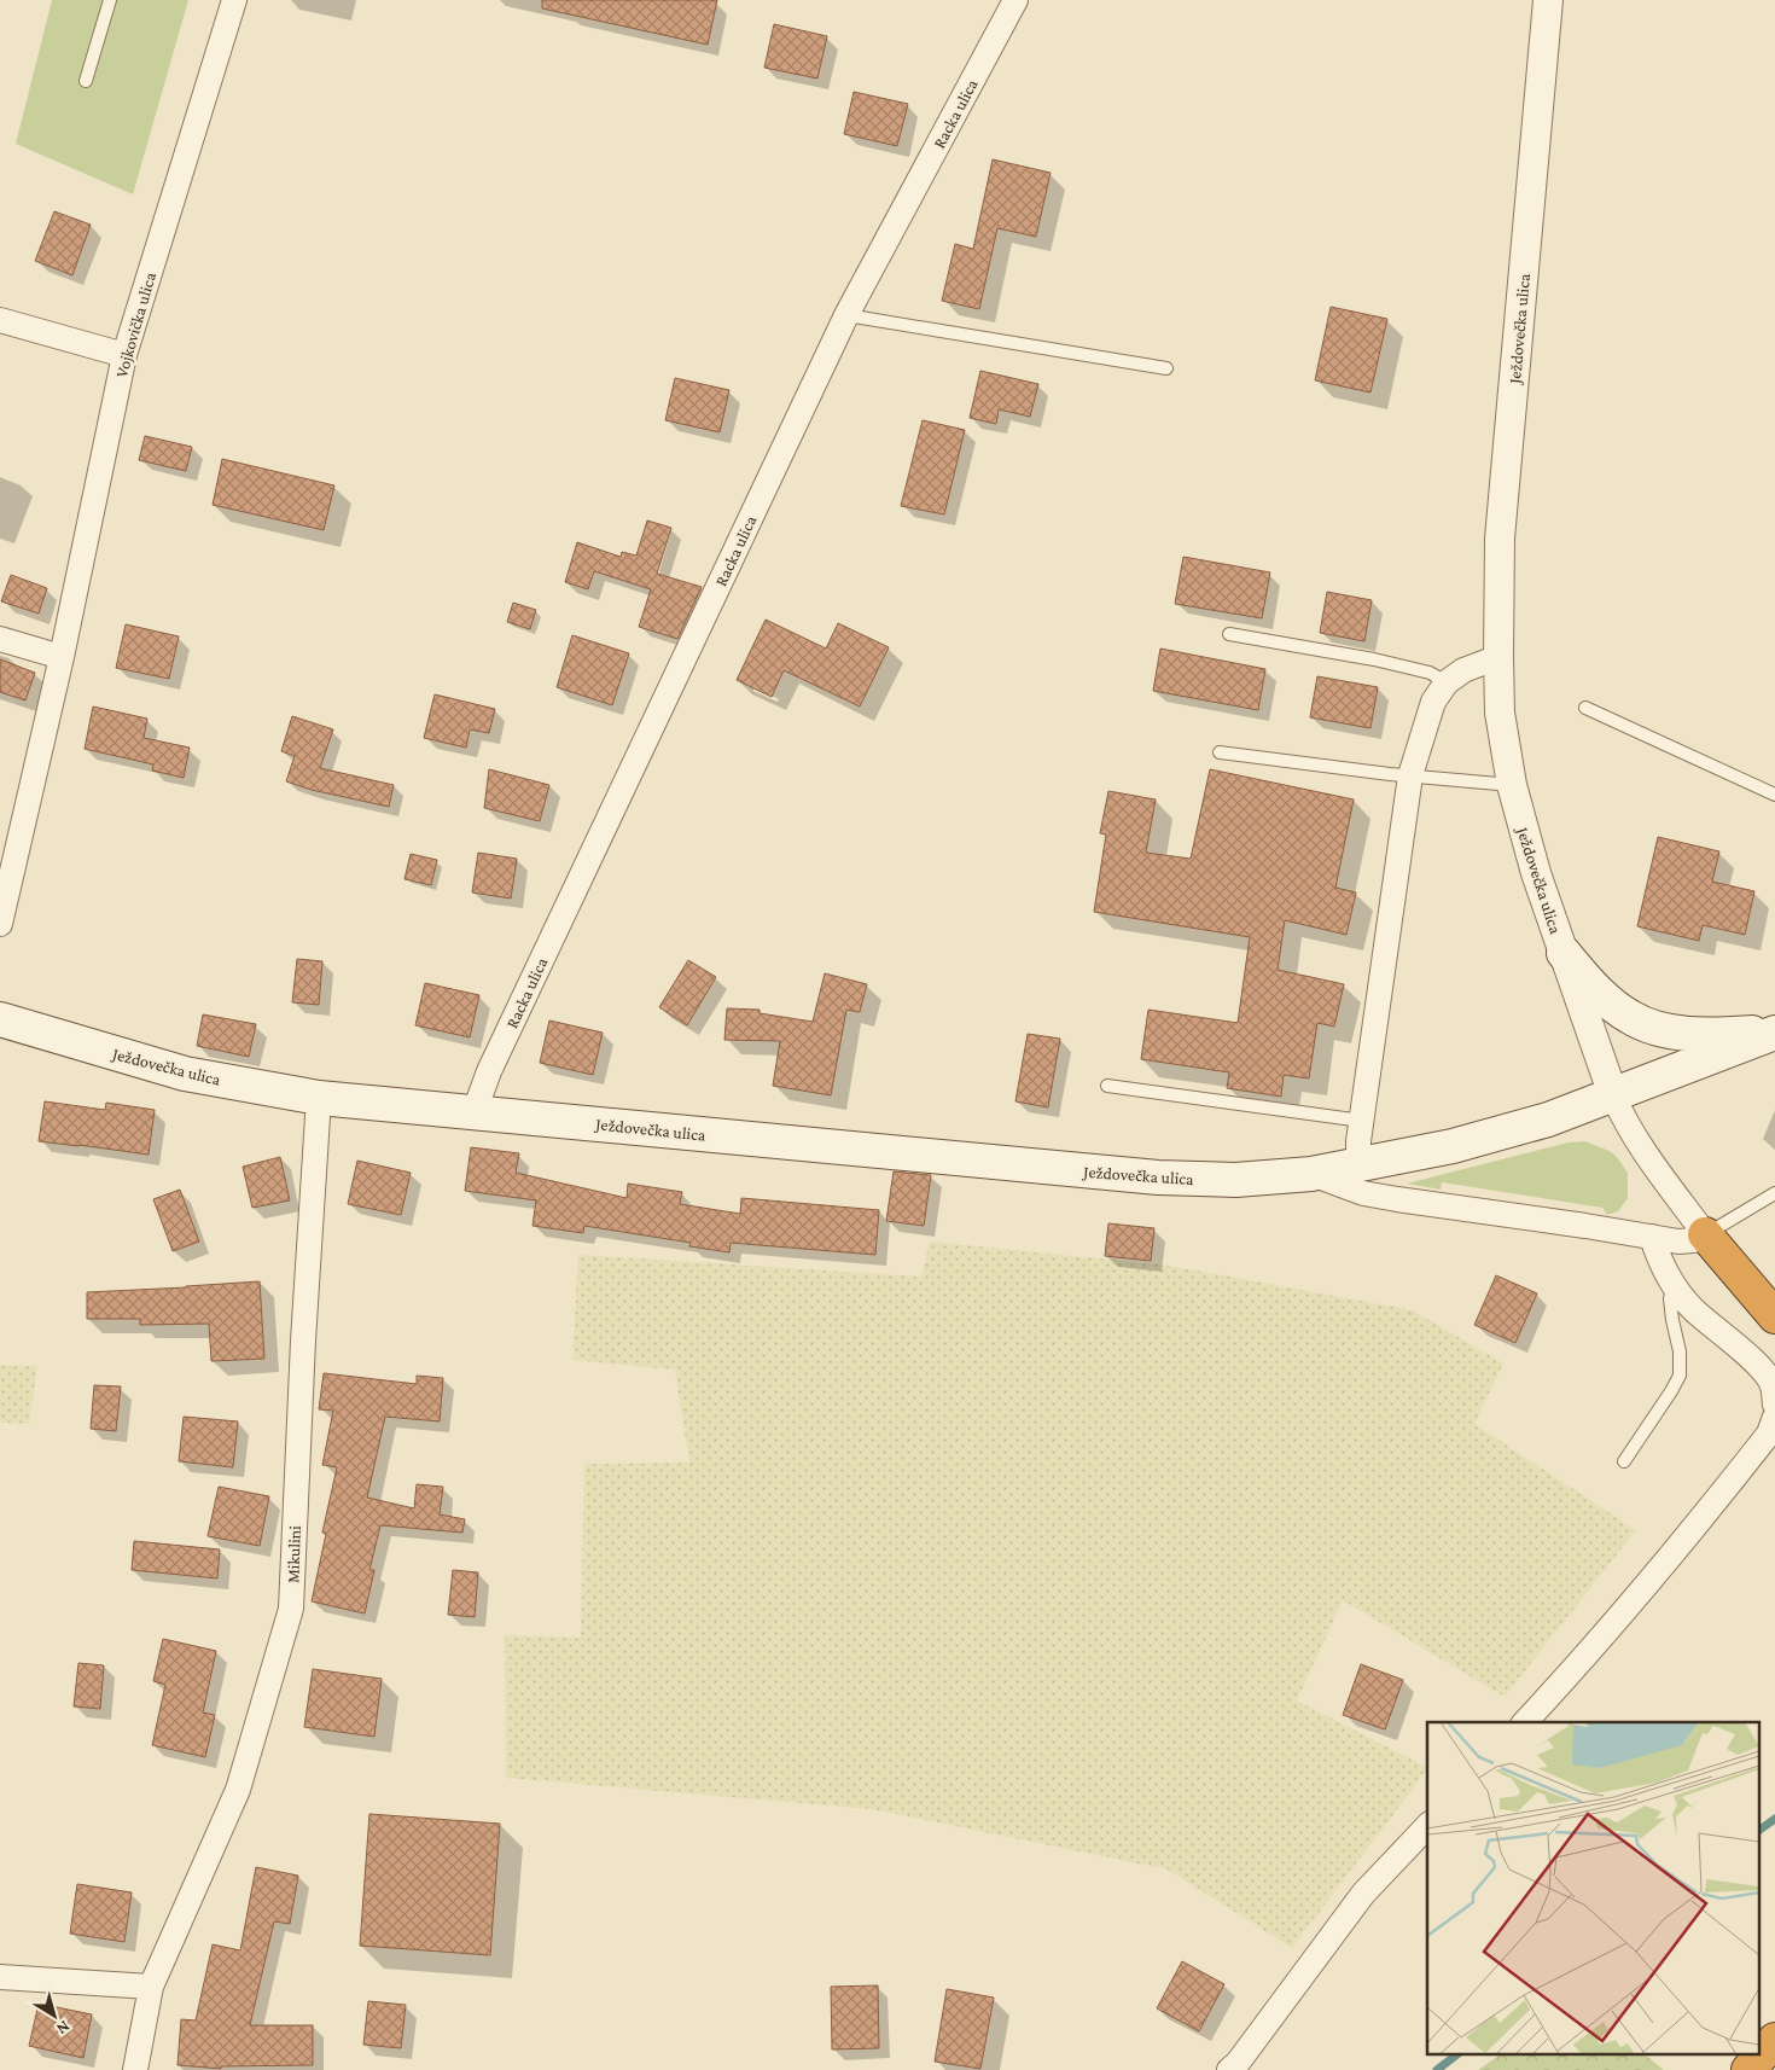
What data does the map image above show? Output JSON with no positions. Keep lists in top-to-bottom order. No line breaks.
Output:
{"streets":{"main road":["Ježdovečka ulica"],"street":["Racka ulica","Vojkovička ulica","Mikulini"]},"crossings":[["Racka ulica","Ježdovečka ulica"],["Ježdovečka ulica","Mikulini"]],"north":"bottom right"}
